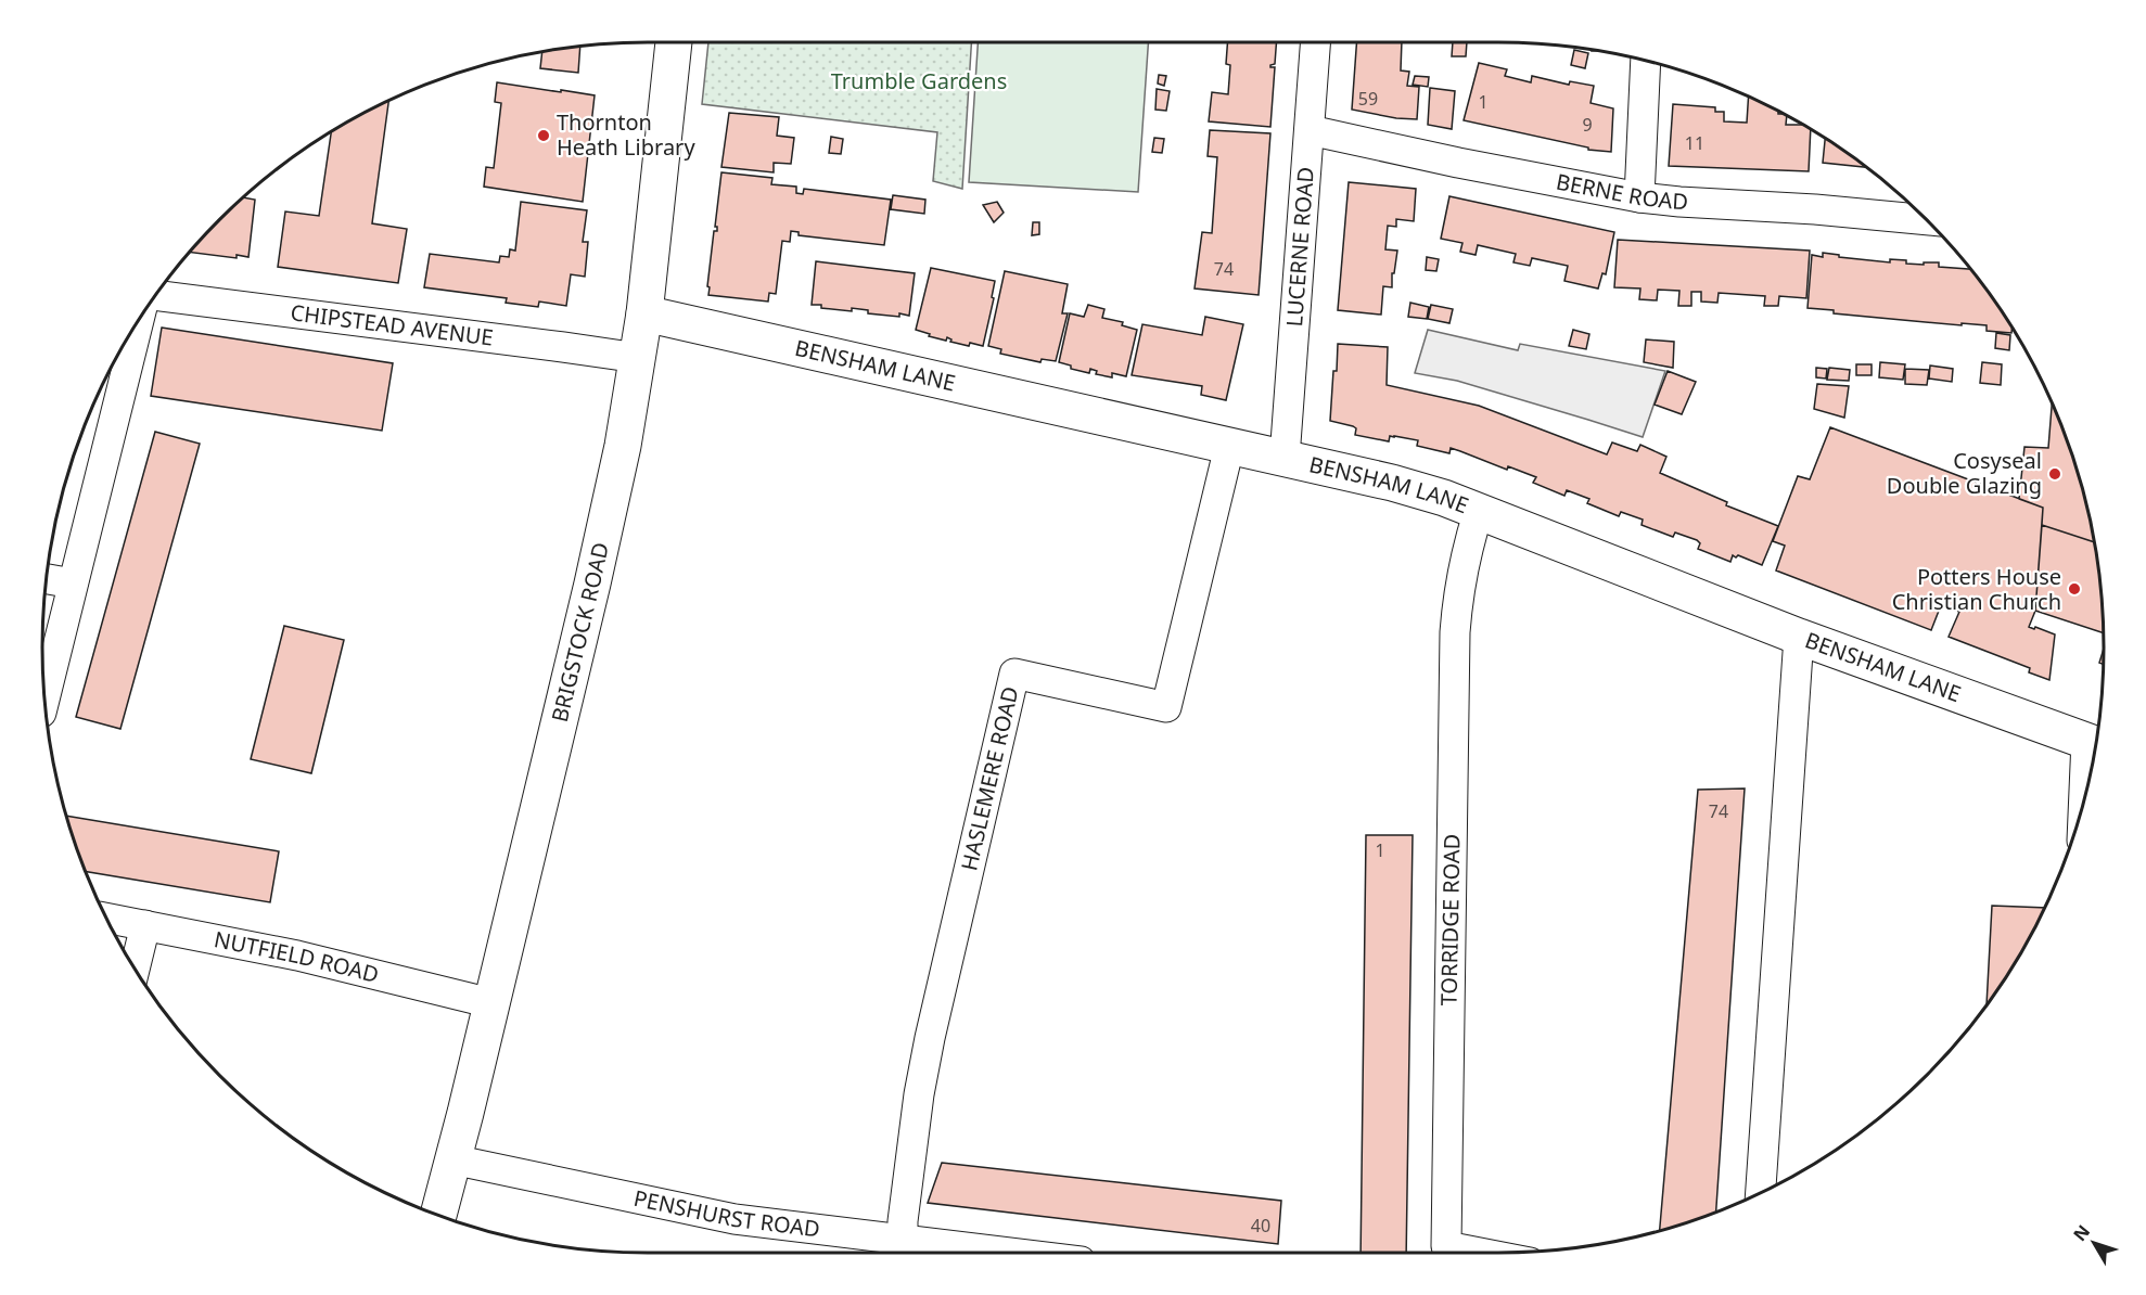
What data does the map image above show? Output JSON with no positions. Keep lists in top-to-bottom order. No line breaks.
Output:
{"streets":{"street":["BERNE ROAD","LUCERNE ROAD","CHIPSTEAD AVENUE","BENSHAM LANE","BRIGSTOCK ROAD","HASLEMERE ROAD","TORRIDGE ROAD","NUTFIELD ROAD","PENSHURST ROAD"]},"crossings":[["BERNE ROAD","LUCERNE ROAD"],["LUCERNE ROAD","BENSHAM LANE"],["CHIPSTEAD AVENUE","BRIGSTOCK ROAD"],["BENSHAM LANE","BRIGSTOCK ROAD"],["BENSHAM LANE","HASLEMERE ROAD"],["BENSHAM LANE","TORRIDGE ROAD"],["BRIGSTOCK ROAD","NUTFIELD ROAD"],["BRIGSTOCK ROAD","PENSHURST ROAD"],["HASLEMERE ROAD","PENSHURST ROAD"]],"parks":["Trumble Gardens"],"places":["Thornton Heath Library","Cosyseal Double Glazing","Potters House Christian Church"],"house_numbers":["59","1","9","11","74","74","1","40"],"north":"top left"}
